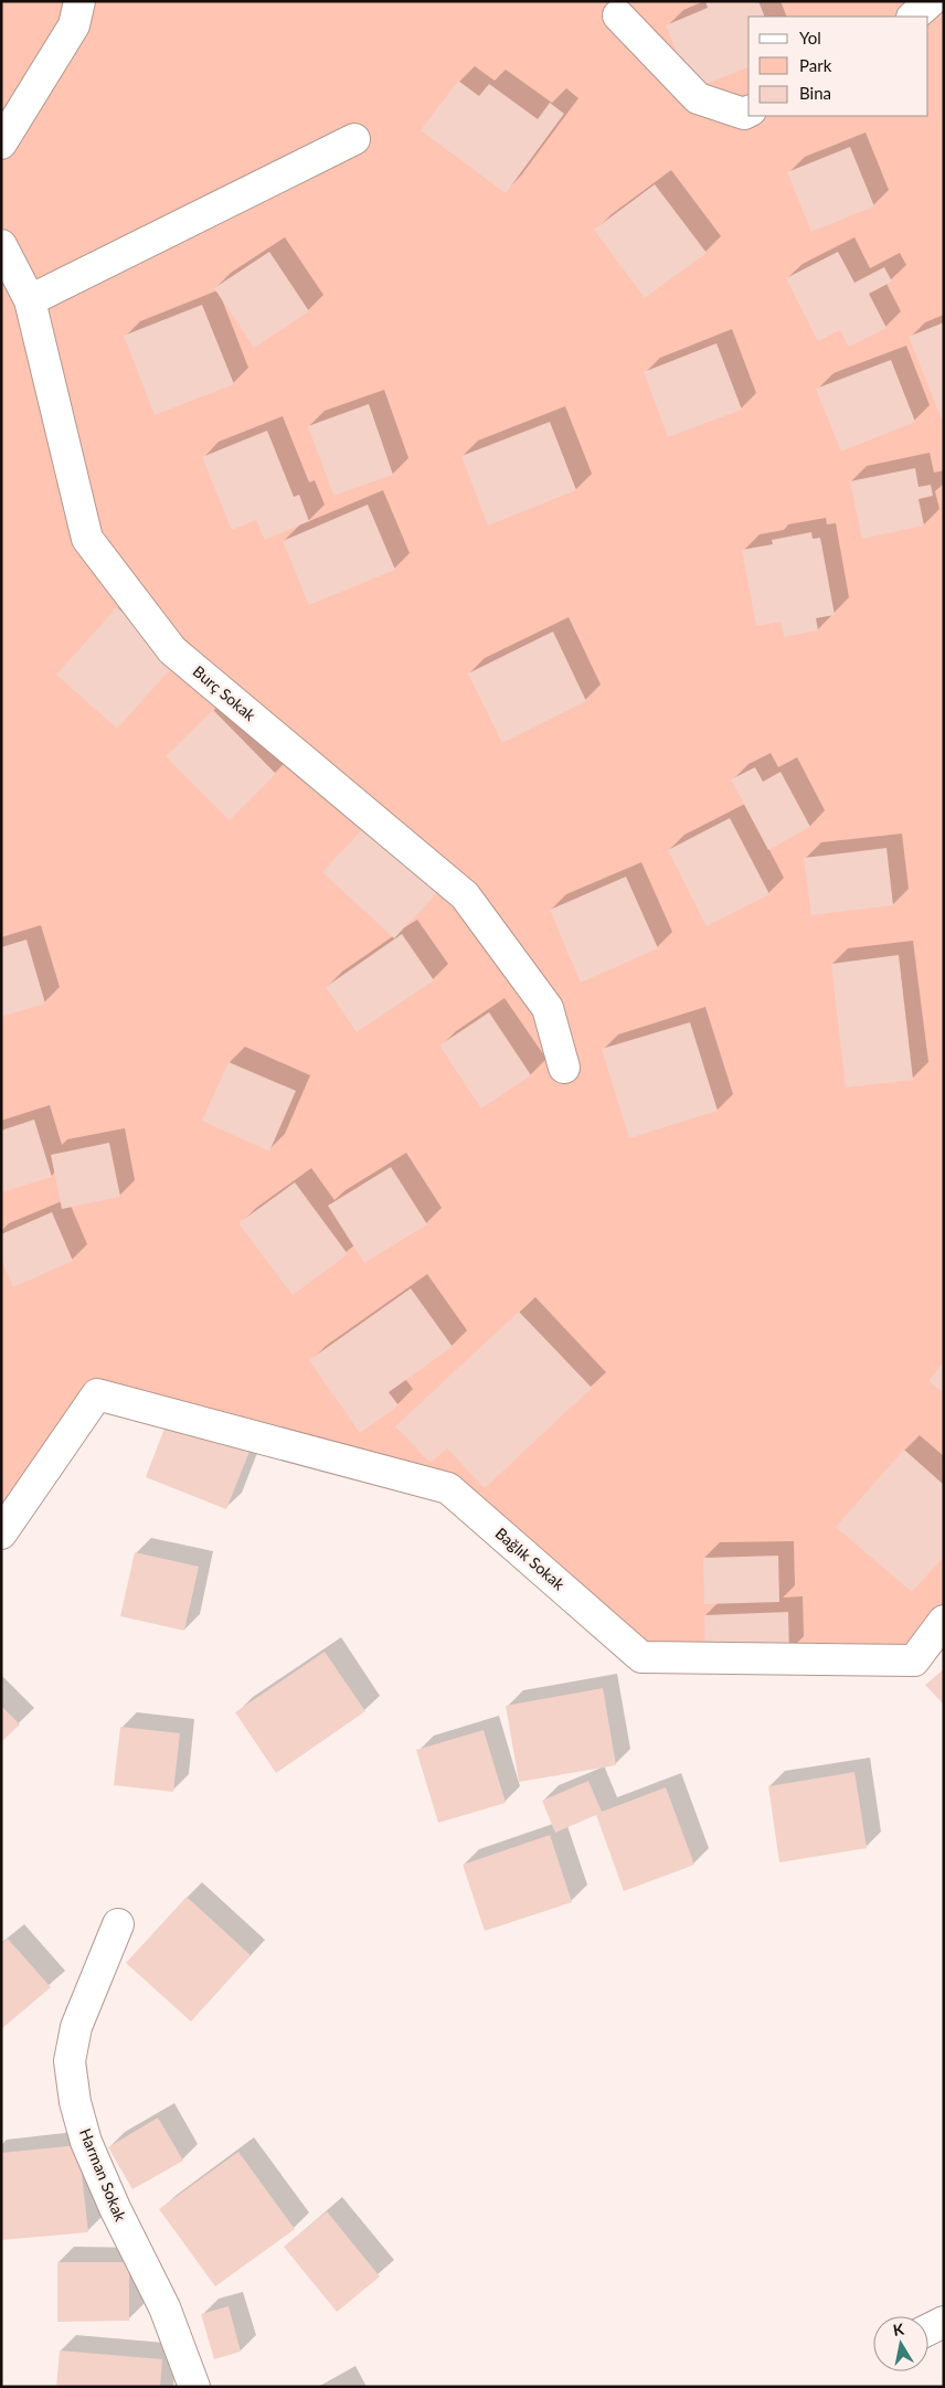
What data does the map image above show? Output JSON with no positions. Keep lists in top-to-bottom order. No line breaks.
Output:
{"streets":{"street":["Burç Sokak","Bağlık Sokak","Harman Sokak"]},"legend":["Yol","Park","Bina"],"north":"top"}
